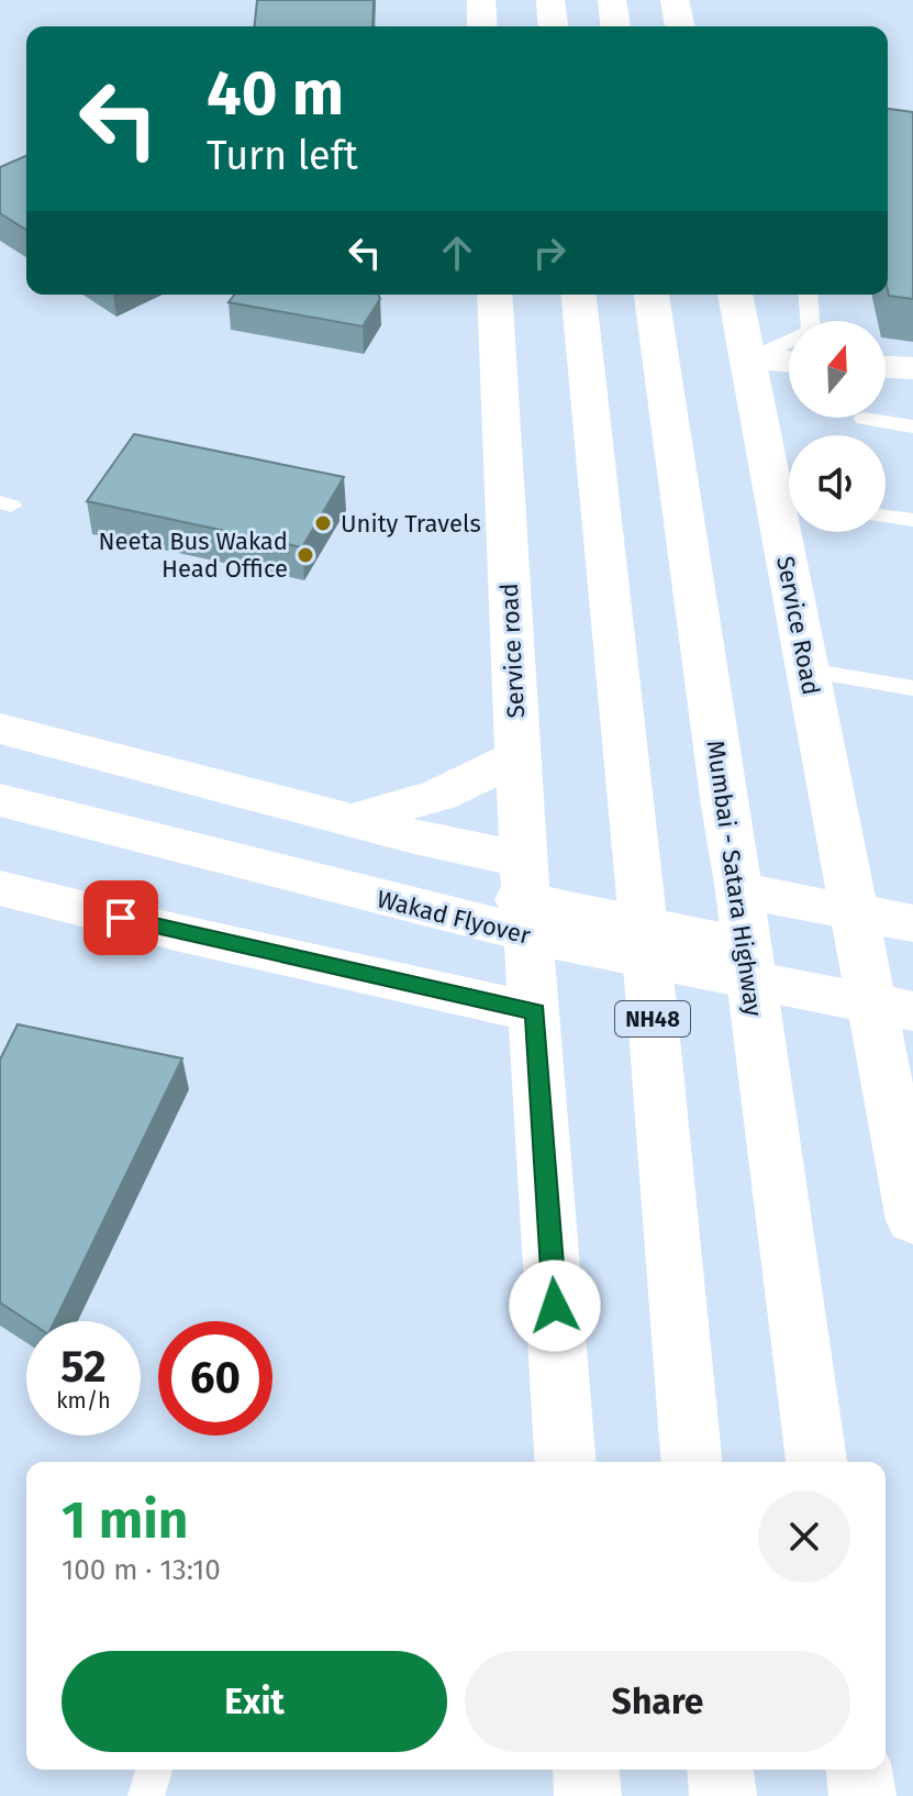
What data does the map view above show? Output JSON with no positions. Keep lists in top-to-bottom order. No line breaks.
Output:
{"streets":{"main road":["Service Road","Service road","Mumbai - Satara Highway","Wakad Flyover","NH48"]},"places":["Unity Travels","Neeta Bus Wakad Head Office"],"north":"top","page":{"turn":["40 m","Turn left"],"speed":"52 km/h","limit":"60","heading":["1 min","100 m · 13:10"],"buttons":["Exit","Share"]}}
